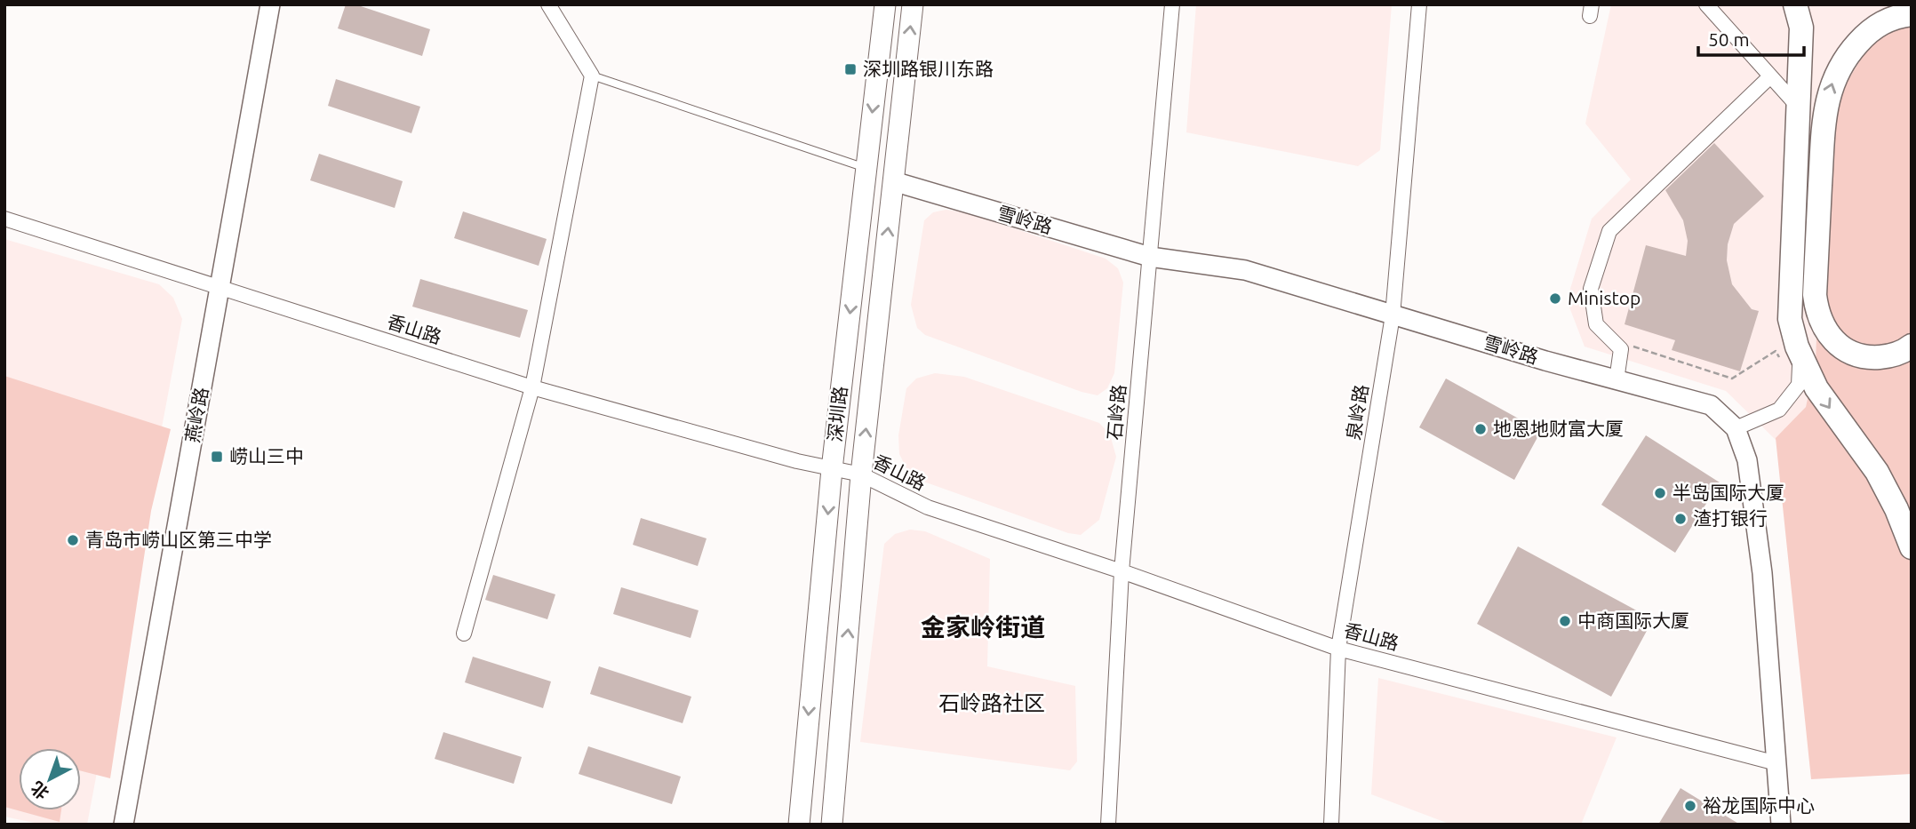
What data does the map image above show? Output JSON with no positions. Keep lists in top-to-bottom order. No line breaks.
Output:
{"streets":{"main road":["深圳路"],"street":["雪岭路","香山路","石岭路","泉岭路","燕岭路"]},"crossings":[["雪岭路","香山路"],["雪岭路","石岭路"],["雪岭路","泉岭路"],["雪岭路","深圳路"],["香山路","石岭路"],["香山路","泉岭路"],["香山路","深圳路"],["香山路","燕岭路"]],"districts":["金家岭街道","石岭路社区"],"places":{"transit":["深圳路银川东路","崂山三中"],"other":["Ministop","地恩地财富大厦","半岛国际大厦","渣打银行","青岛市崂山区第三中学","中商国际大厦","裕龙国际中心"]},"scale_bar":"50 m","north":"bottom left"}
